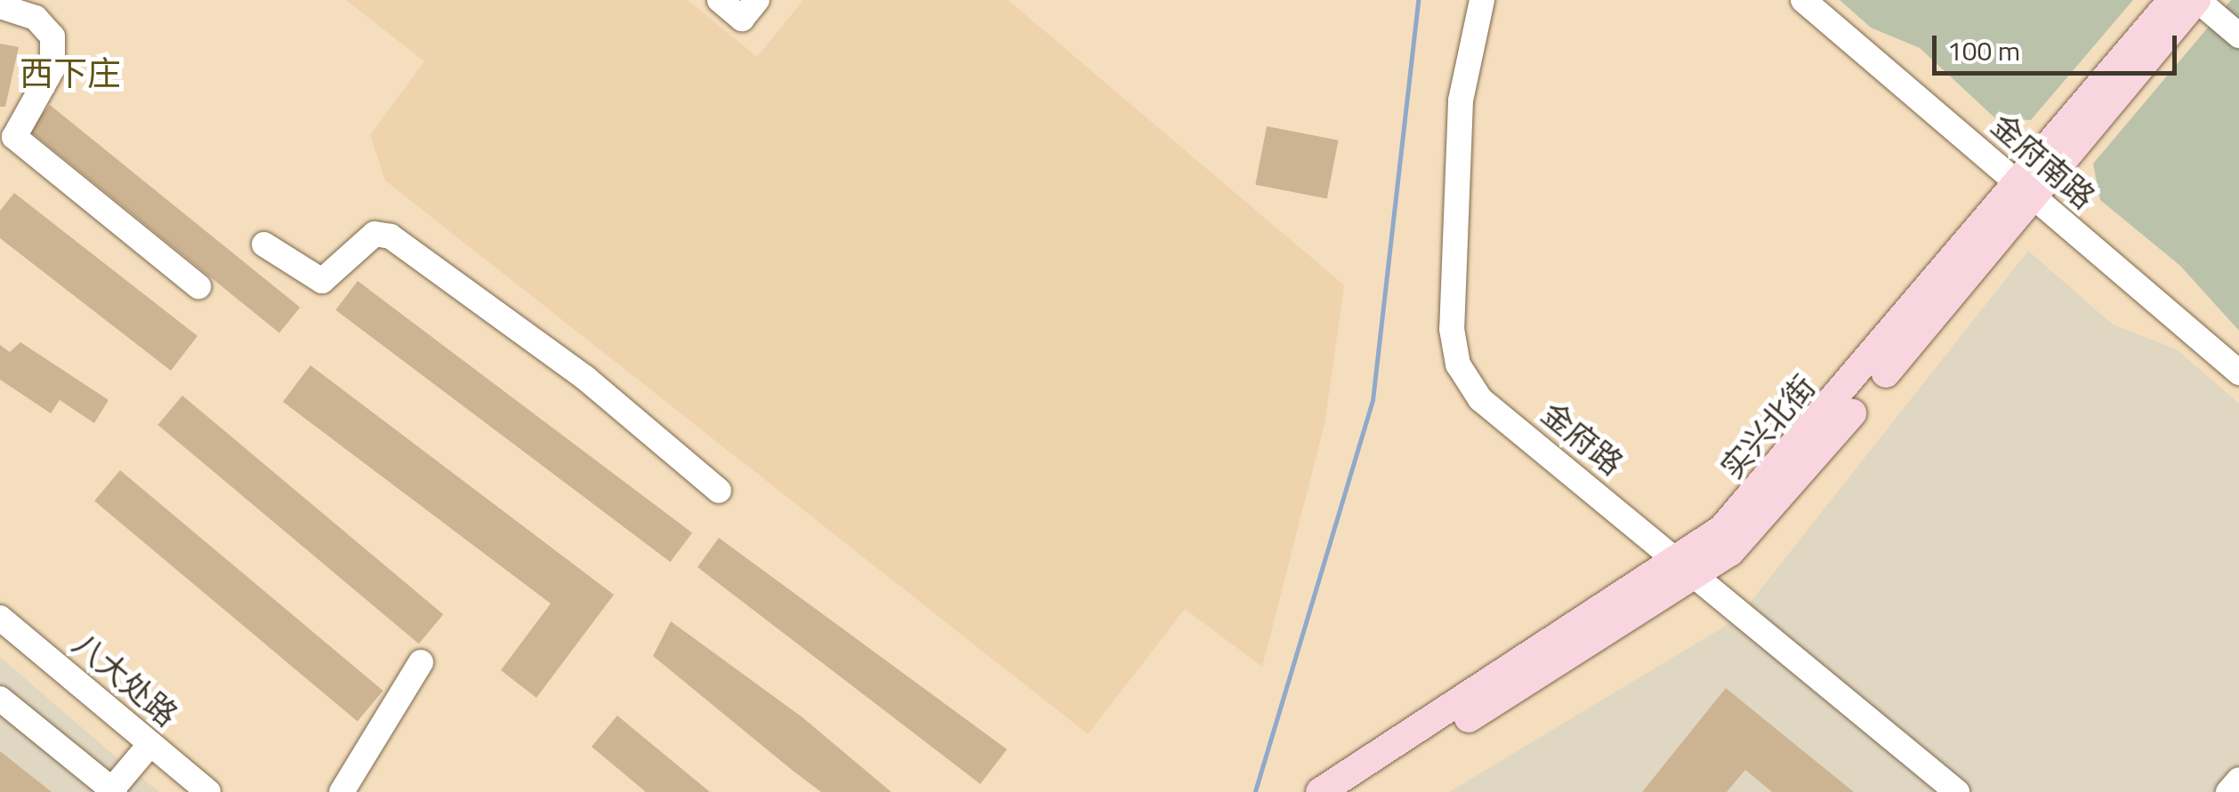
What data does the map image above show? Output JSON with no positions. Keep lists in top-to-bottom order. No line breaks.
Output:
{"streets":{"main road":["实兴北街"],"street":["金府南路","金府路","八大处路"]},"crossings":[["金府南路","实兴北街"],["实兴北街","金府路"]],"districts":["西下庄"],"scale_bar":"100 m"}
